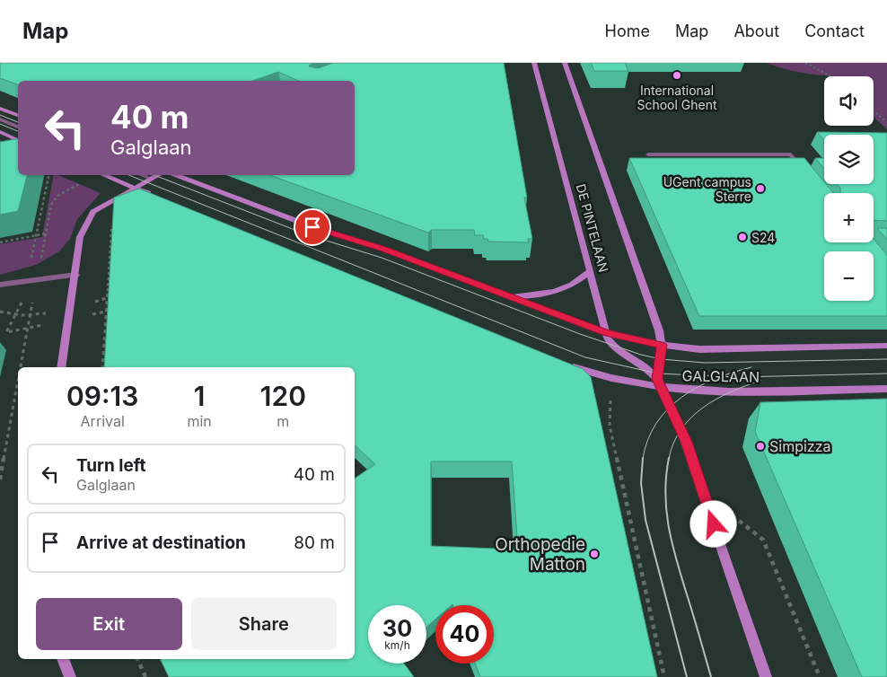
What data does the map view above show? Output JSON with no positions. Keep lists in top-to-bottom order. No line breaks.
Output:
{"streets":{"street":["DE PINTELAAN","GALGLAAN"]},"crossings":[["DE PINTELAAN","GALGLAAN"]],"places":["International School Ghent","UGent campus Sterre","S24","Simpizza","Orthopedie Matton"],"page":{"header":"Map","nav":["Home","Map","About","Contact"],"map_buttons":["+","−"],"turn":["40 m","Galglaan"],"eta":["09:13","Arrival","1","min","120","m"],"list":[{"name":"Turn left","note":"Galglaan","value":"40 m"},{"name":"Arrive at destination","value":"80 m"}],"buttons":["Exit","Share"],"speed":"30 km/h","limit":"40"}}
